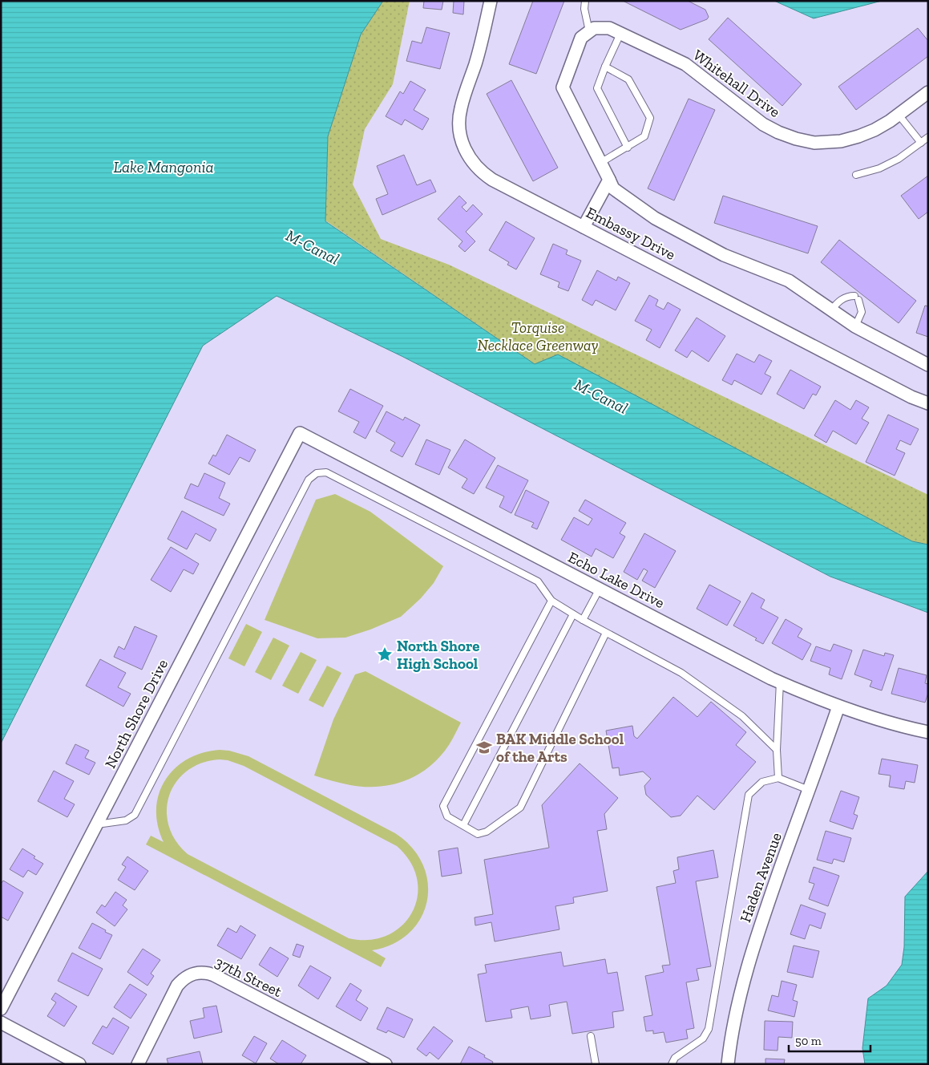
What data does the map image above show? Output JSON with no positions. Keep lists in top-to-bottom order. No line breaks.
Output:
{"streets":{"street":["Whitehall Drive","Embassy Drive","Echo Lake Drive","North Shore Drive","Haden Avenue","37th Street"]},"crossings":[["Echo Lake Drive","North Shore Drive"],["Echo Lake Drive","Haden Avenue"]],"water":["Lake Mangonia","M-Canal"],"parks":["Torquise Necklace Greenway"],"places":{"place":["North Shore High School"],"school or university":["BAK Middle School of the Arts"]},"scale_bar":"50 m"}
